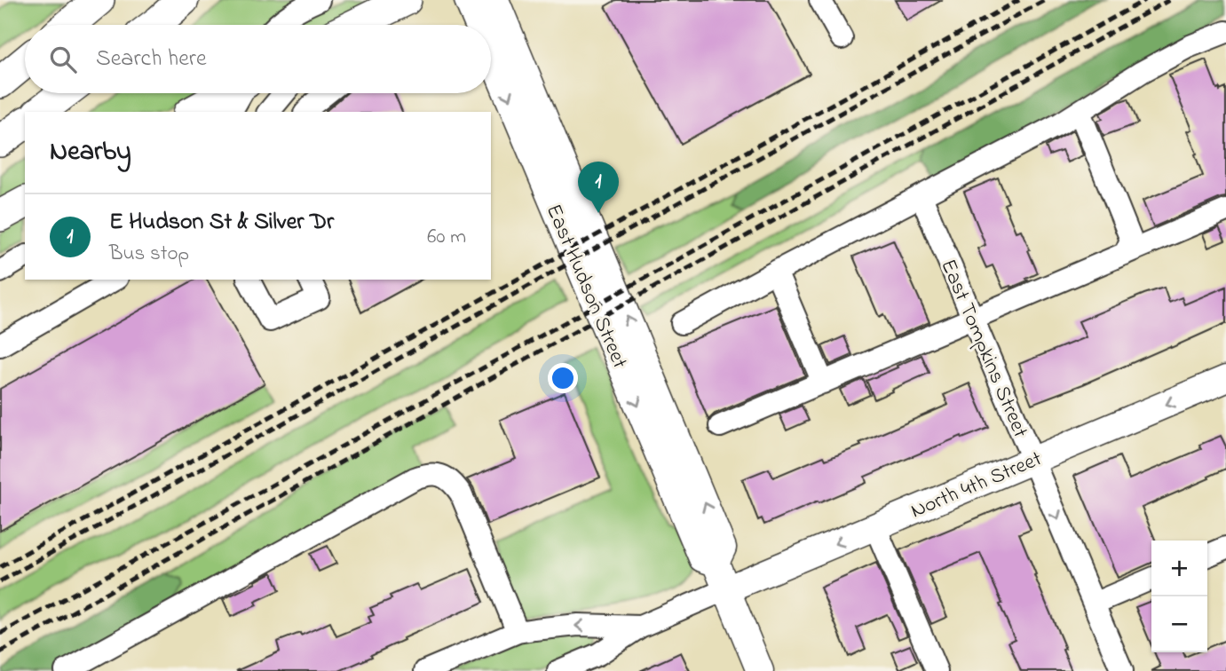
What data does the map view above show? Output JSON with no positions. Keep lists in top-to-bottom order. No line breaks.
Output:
{"streets":{"main road":["East Hudson Street","North 4th Street"],"street":["East Tompkins Street"]},"crossings":[["East Hudson Street","North 4th Street"],["East Tompkins Street","North 4th Street"]],"one_way":["North 4th Street"],"page":{"search":"Search here","heading":"Nearby","pins":"1","list":[{"mark":"1","name":"E Hudson St & Silver Dr","note":"Bus stop","value":"60 m"}],"map_buttons":["+","−"]}}
